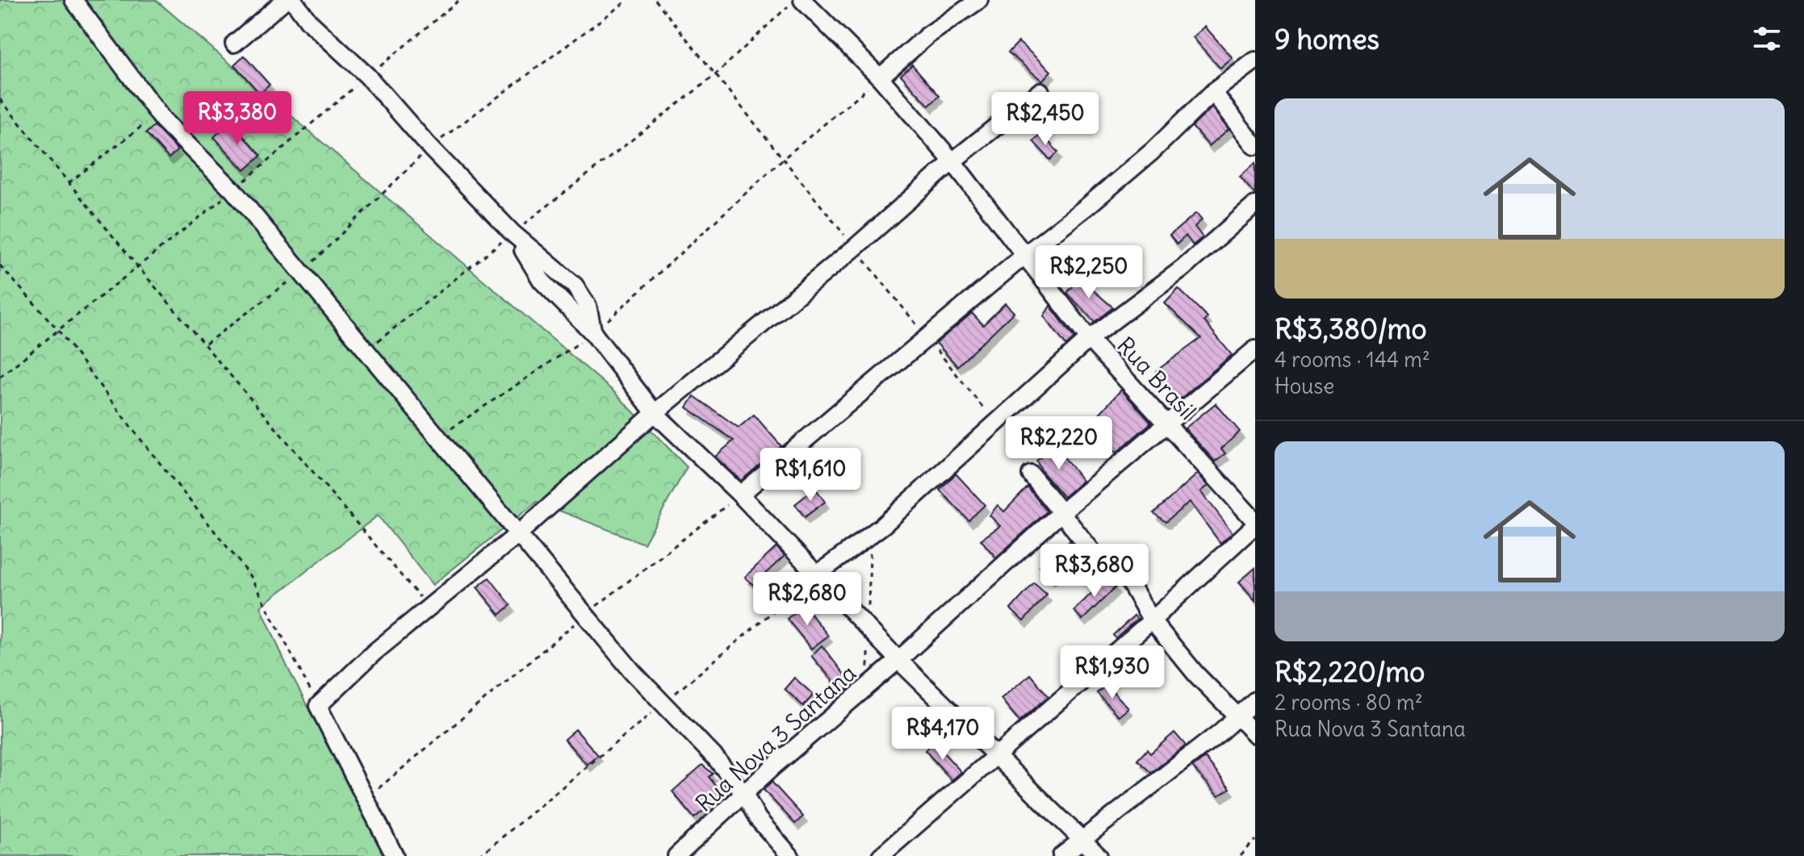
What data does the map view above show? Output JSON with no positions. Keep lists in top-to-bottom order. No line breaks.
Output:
{"streets":{"street":["Rua Brasil","Rua Nova 3 Santana"]},"crossings":[["Rua Brasil","Rua Nova 3 Santana"]],"page":{"heading":"9 homes","list":[{"name":"R$3,380/mo","note":"4 rooms · 144 m² · House"},{"name":"R$2,220/mo","note":"2 rooms · 80 m² · Rua Nova 3 Santana"}],"price":["R$3,380","R$2,450","R$2,250","R$2,220","R$1,610","R$3,680","R$2,680","R$1,930","R$4,170"]}}
